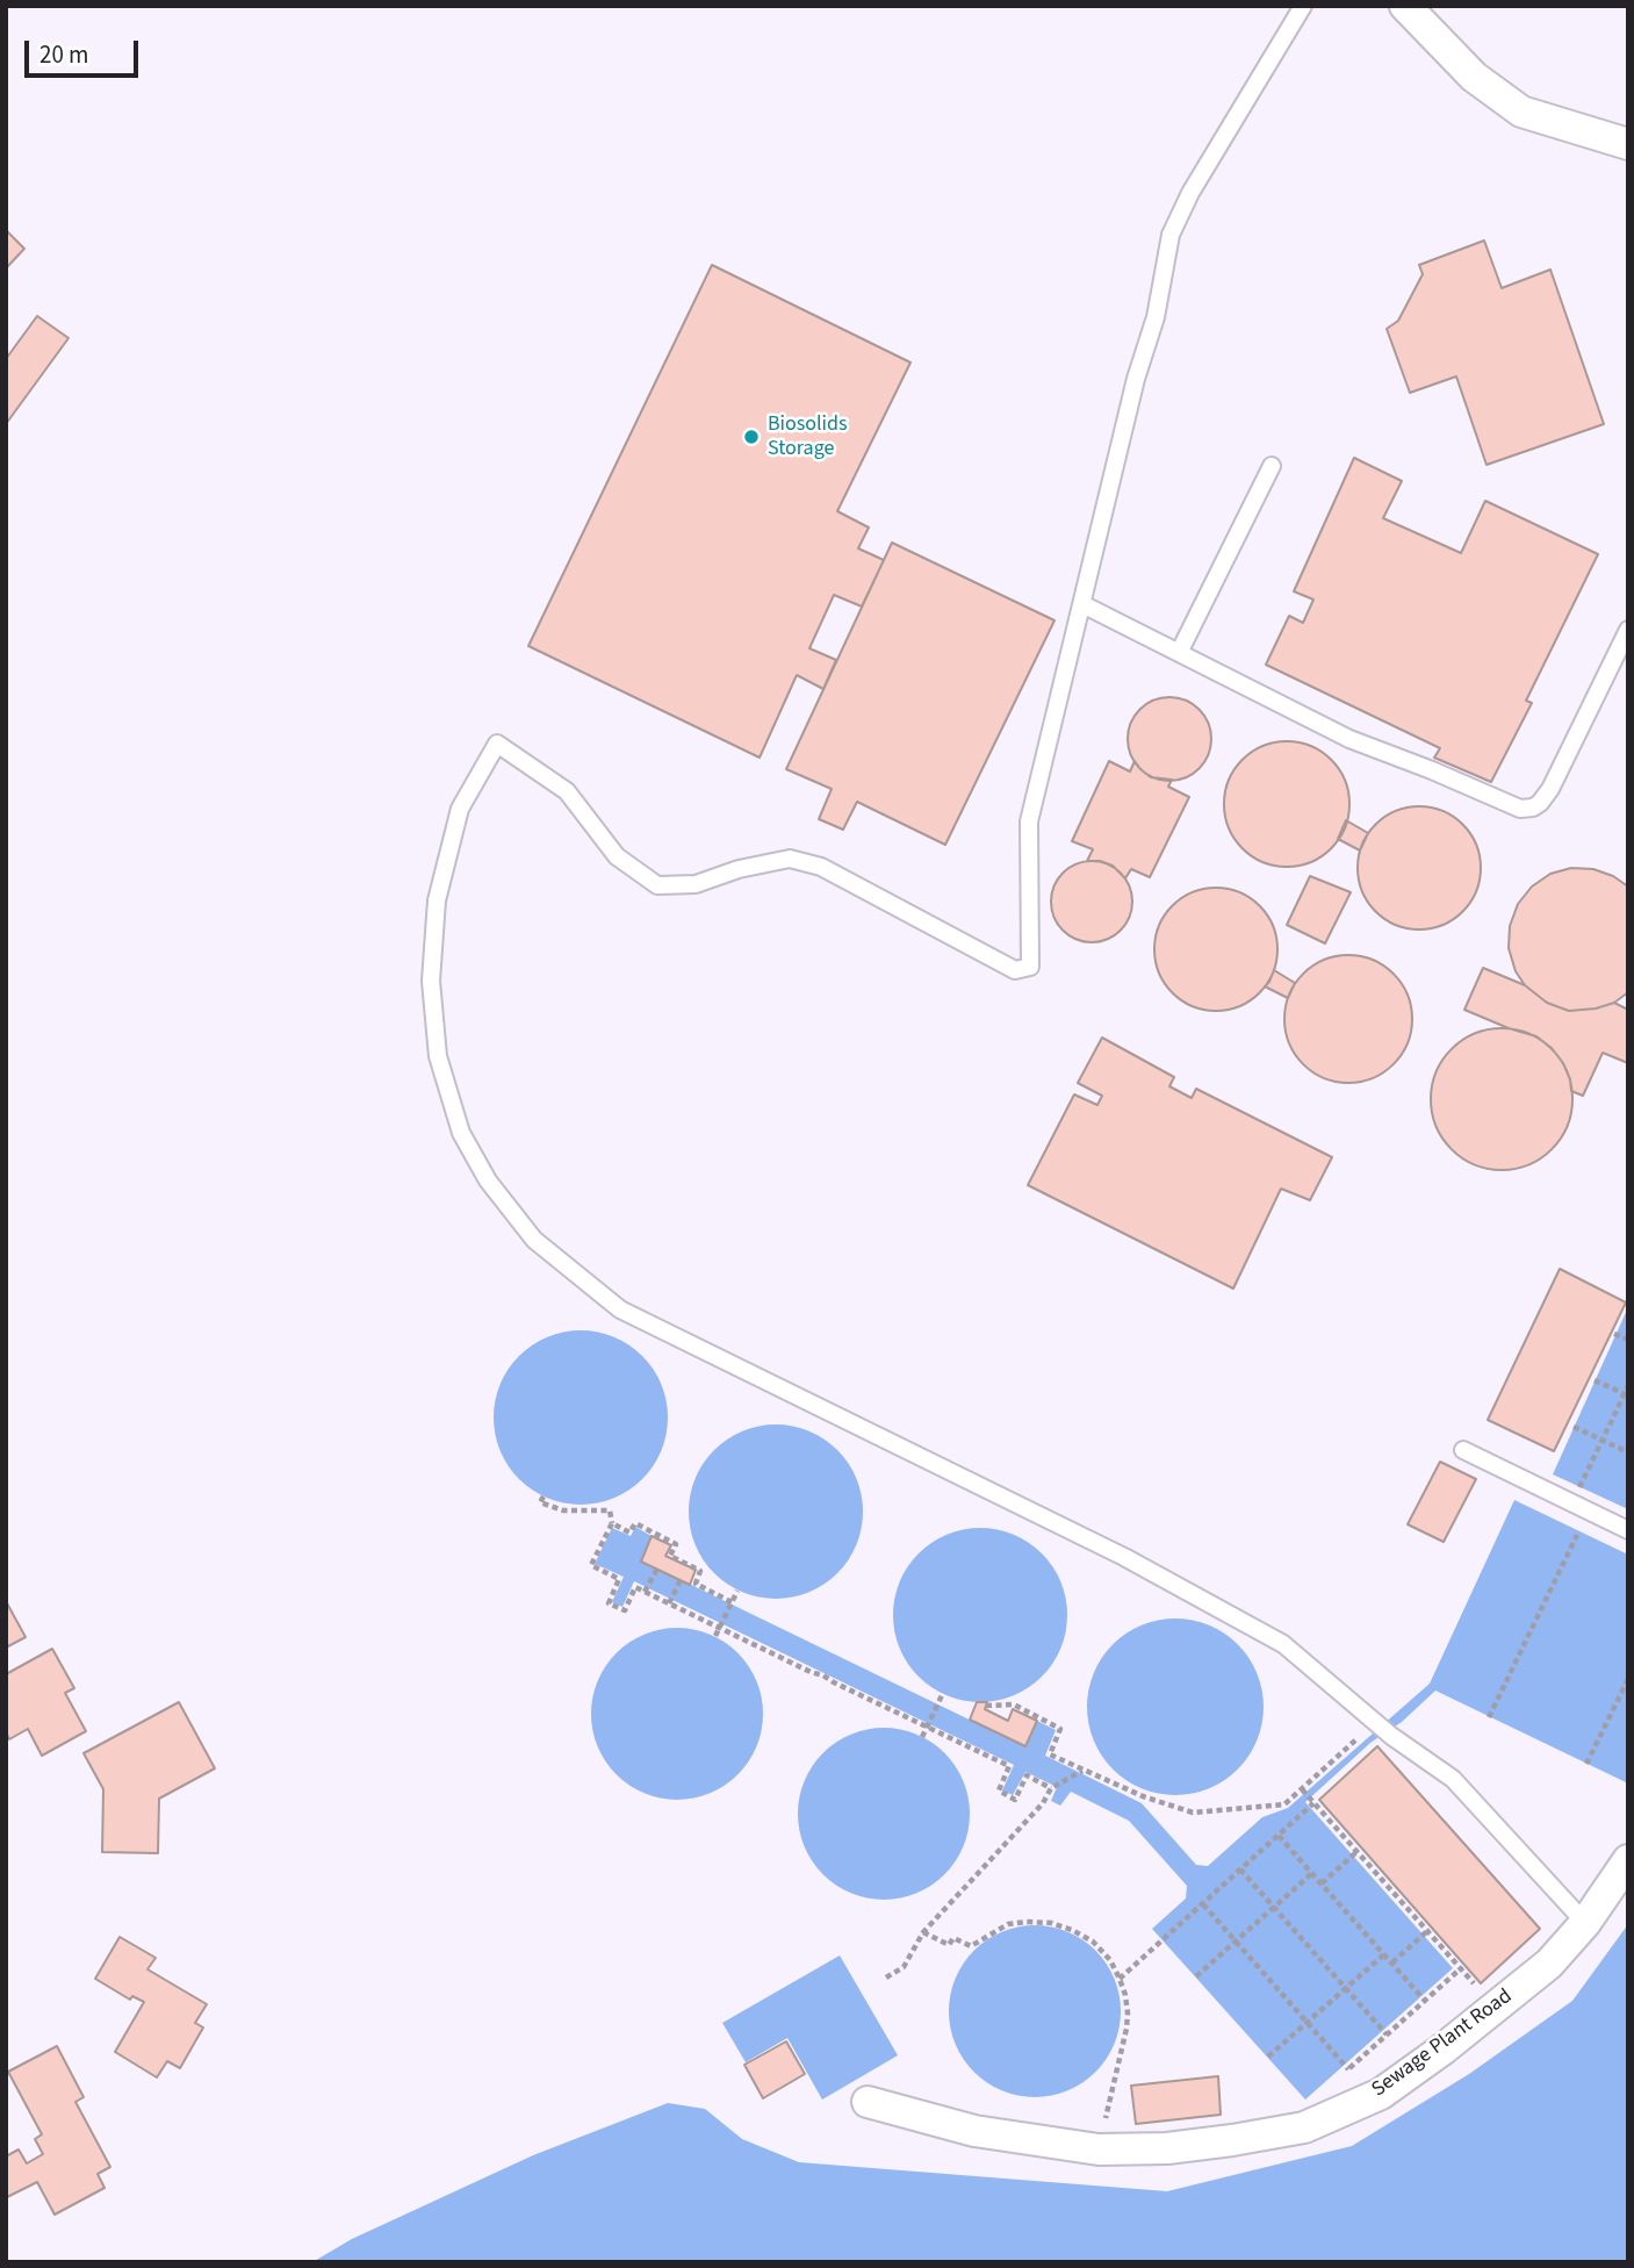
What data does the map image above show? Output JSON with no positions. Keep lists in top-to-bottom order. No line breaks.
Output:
{"streets":{"street":["Sewage Plant Road"]},"places":["Biosolids Storage"],"scale_bar":"20 m"}
